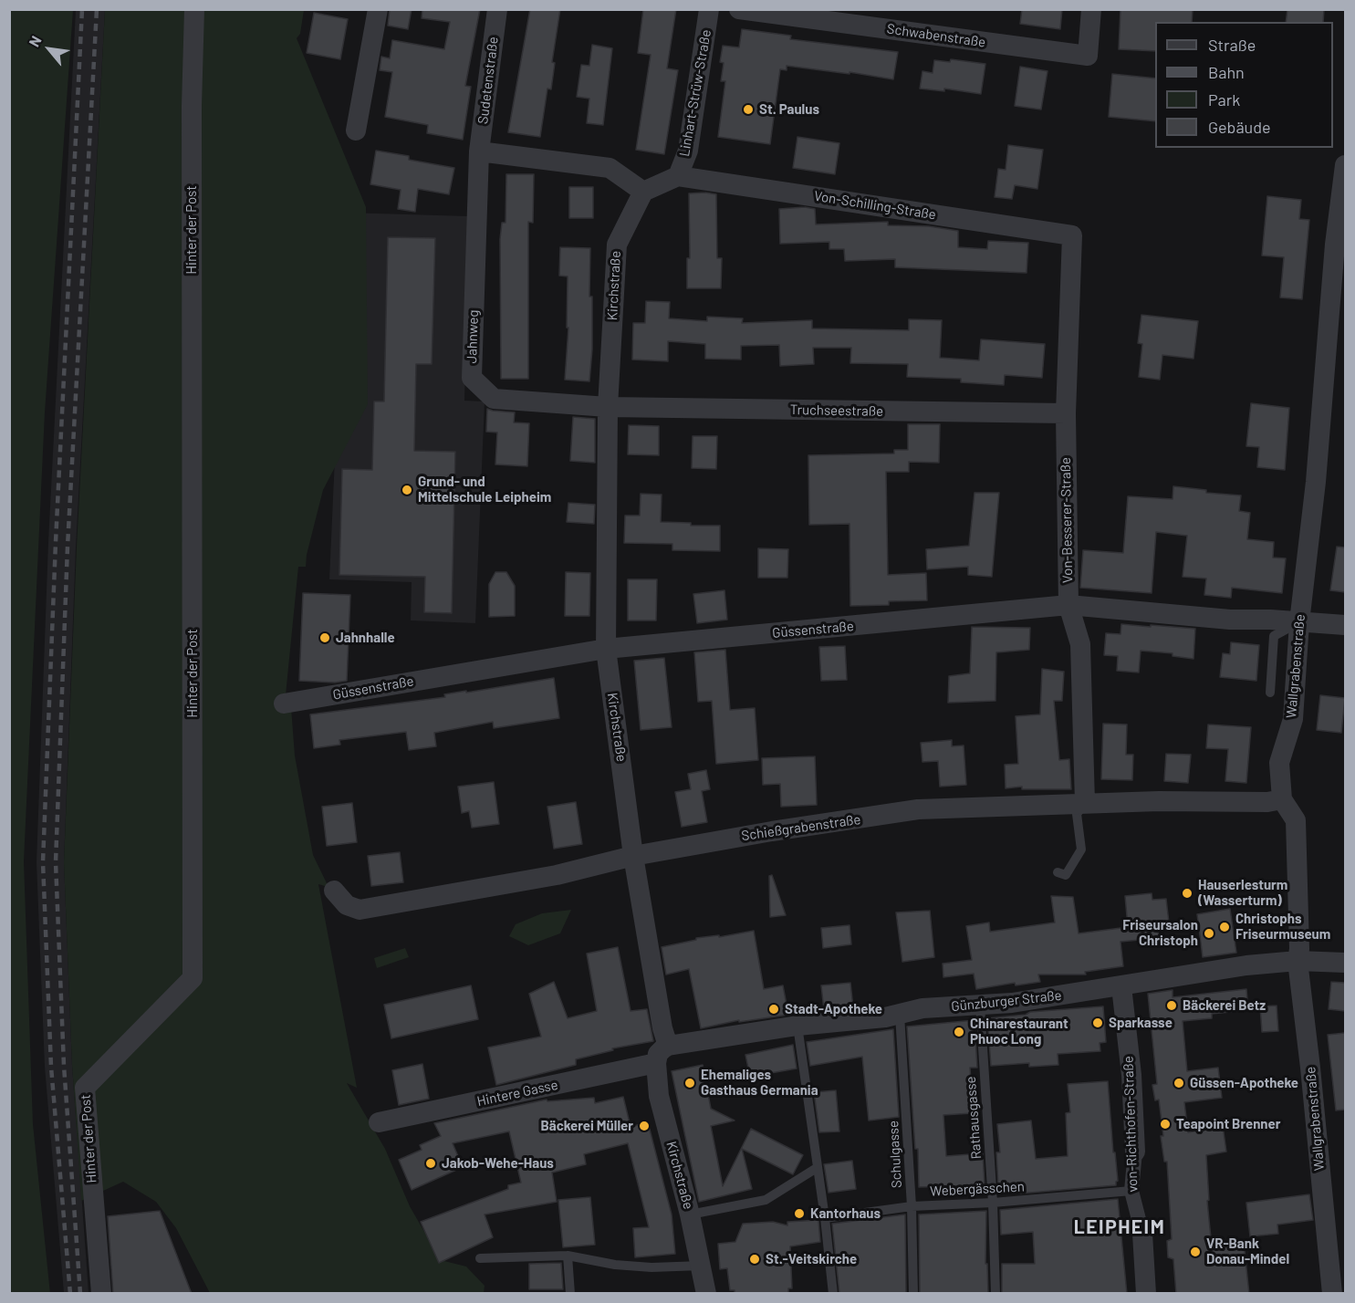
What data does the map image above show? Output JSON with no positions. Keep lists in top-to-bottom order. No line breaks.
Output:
{"streets":{"street":["Schwabenstraße","Sudetenstraße","Linhart-Strüw-Straße","Von-Schilling-Straße","Hinter der Post","Kirchstraße","Jahnweg","Truchseestraße","Von-Besserer-Straße","Güssenstraße","Wallgrabenstraße","Schießgrabenstraße","Günzburger Straße","Hintere Gasse","von-Richthofen-Straße"],"lane":["Rathausgasse","Schulgasse","Webergässchen"]},"crossings":[["Sudetenstraße","Jahnweg"],["Linhart-Strüw-Straße","Von-Schilling-Straße"],["Von-Schilling-Straße","Von-Besserer-Straße"],["Kirchstraße","Jahnweg"],["Kirchstraße","Truchseestraße"],["Kirchstraße","Güssenstraße"],["Kirchstraße","Schießgrabenstraße"],["Kirchstraße","Günzburger Straße"],["Kirchstraße","Hintere Gasse"],["Jahnweg","Truchseestraße"],["Truchseestraße","Von-Besserer-Straße"],["Von-Besserer-Straße","Güssenstraße"],["Von-Besserer-Straße","Schießgrabenstraße"],["Güssenstraße","Wallgrabenstraße"],["Wallgrabenstraße","Schießgrabenstraße"],["Wallgrabenstraße","Günzburger Straße"],["Günzburger Straße","Hintere Gasse"],["Günzburger Straße","Rathausgasse"],["Günzburger Straße","von-Richthofen-Straße"],["Günzburger Straße","Schulgasse"],["Rathausgasse","Webergässchen"],["von-Richthofen-Straße","Webergässchen"],["Schulgasse","Webergässchen"]],"districts":["LEIPHEIM"],"places":["St. Paulus","Grund- und Mittelschule Leipheim","Jahnhalle","Hauserlesturm (Wasserturm)","Christophs Friseurmuseum","Friseursalon Christoph","Bäckerei Betz","Stadt-Apotheke","Sparkasse","Chinarestaurant Phuoc Long","Ehemaliges Gasthaus Germania","Güssen-Apotheke","Teapoint Brenner","Bäckerei Müller","Jakob-Wehe-Haus","Kantorhaus","VR-Bank Donau-Mindel","St.-Veitskirche"],"legend":["Straße","Bahn","Park","Gebäude"],"north":"top left"}
